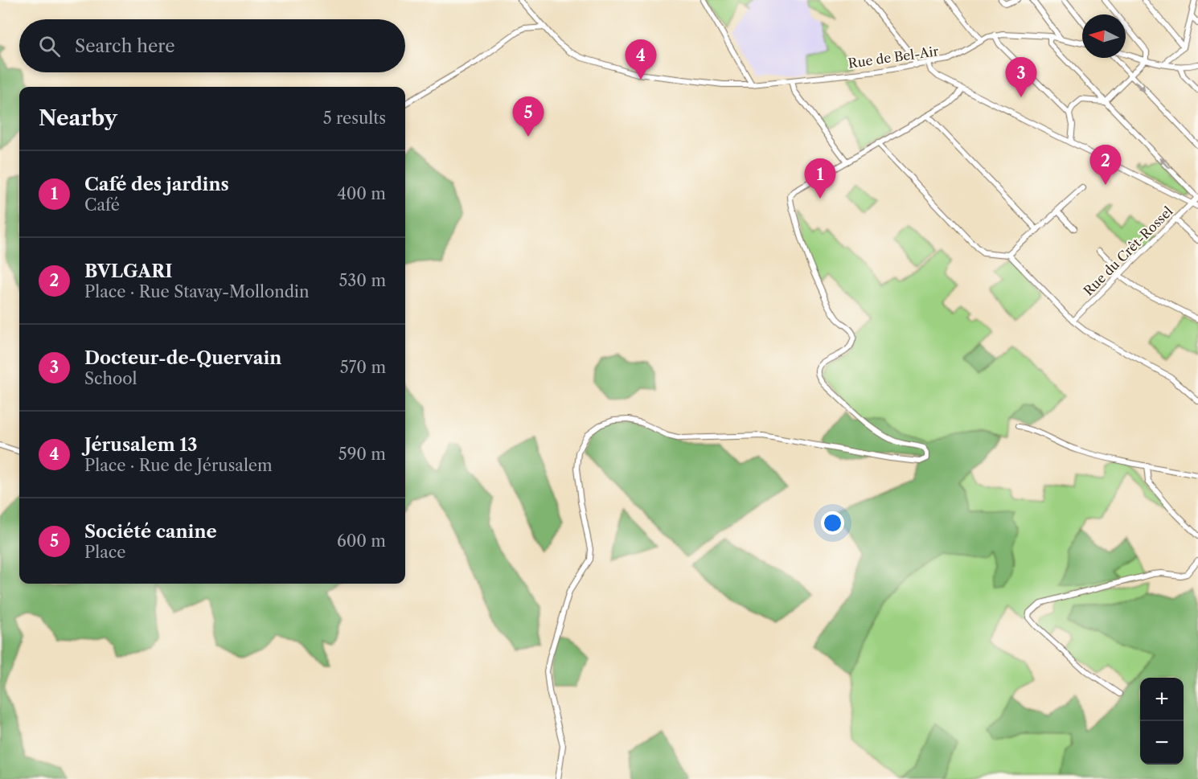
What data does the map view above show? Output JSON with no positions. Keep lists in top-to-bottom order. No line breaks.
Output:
{"streets":{"street":["Rue de Bel-Air","Rue du Crêt-Rossel"]},"north":"left","page":{"search":"Search here","pins":["4","3","5","2","1"],"heading":["Nearby","5 results"],"list":[{"mark":"1","name":"Café des jardins","note":"Café","value":"400 m"},{"mark":"2","name":"BVLGARI","note":"Place · Rue Stavay-Mollondin","value":"530 m"},{"mark":"3","name":"Docteur-de-Quervain","note":"School","value":"570 m"},{"mark":"4","name":"Jérusalem 13","note":"Place · Rue de Jérusalem","value":"590 m"},{"mark":"5","name":"Société canine","note":"Place","value":"600 m"}],"map_buttons":["+","−"]}}
